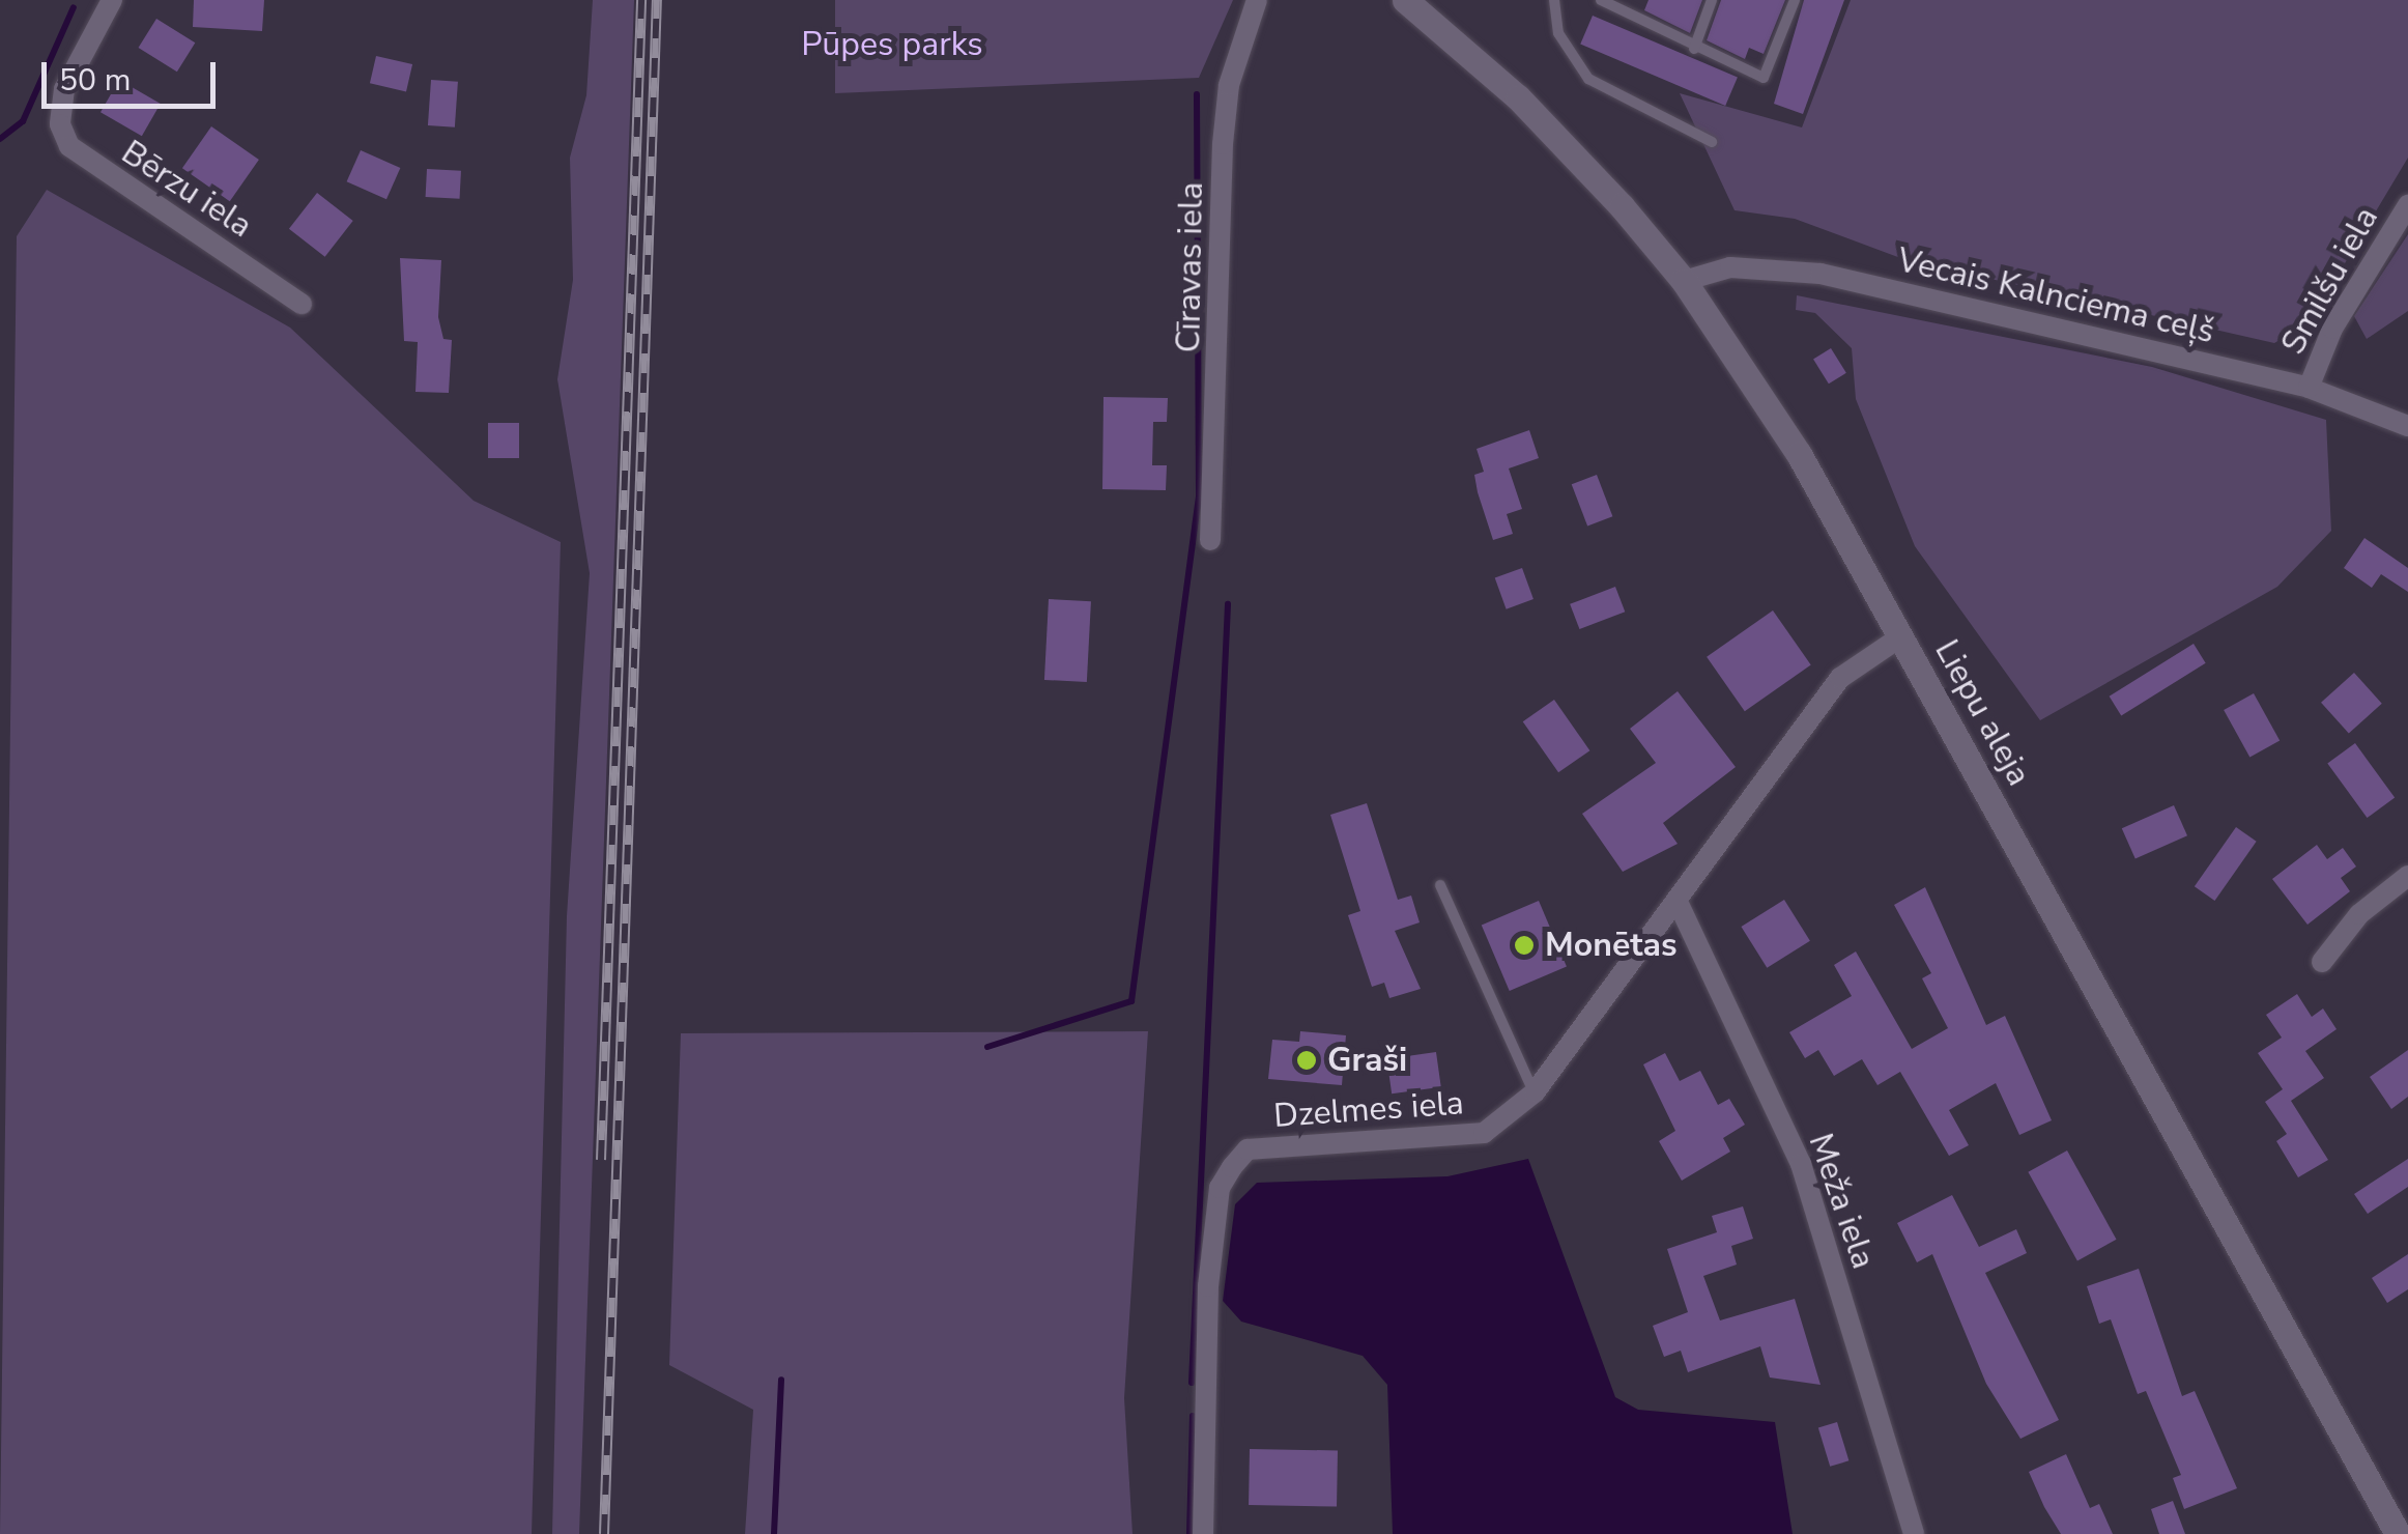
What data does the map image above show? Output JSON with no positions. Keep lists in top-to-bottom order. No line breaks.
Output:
{"streets":{"street":["Bērzu iela","Cīravas iela","Smilšu iela","Vecais Kalnciema ceļš","Liepu aleja","Dzelmes iela","Meža iela"]},"crossings":[["Smilšu iela","Vecais Kalnciema ceļš"],["Vecais Kalnciema ceļš","Liepu aleja"],["Liepu aleja","Dzelmes iela"],["Dzelmes iela","Meža iela"]],"parks":["Pūpes parks"],"places":["Monētas","Graši"],"scale_bar":"50 m"}
